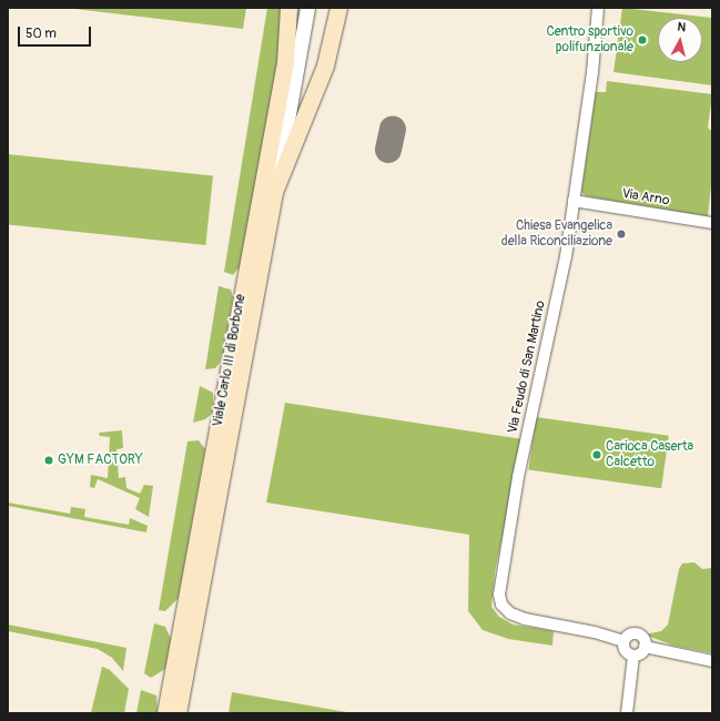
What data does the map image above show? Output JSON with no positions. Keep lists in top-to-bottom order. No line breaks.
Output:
{"streets":{"main road":["Viale Carlo III di Borbone"],"street":["Via Arno","Via Feudo di San Martino"]},"crossings":[["Via Arno","Via Feudo di San Martino"]],"places":["Centro sportivo polifunzionale","Chiesa Evangelica della Riconciliazione","Carioca Caserta Calcetto","GYM FACTORY"],"scale_bar":"50 m","north":"top"}
